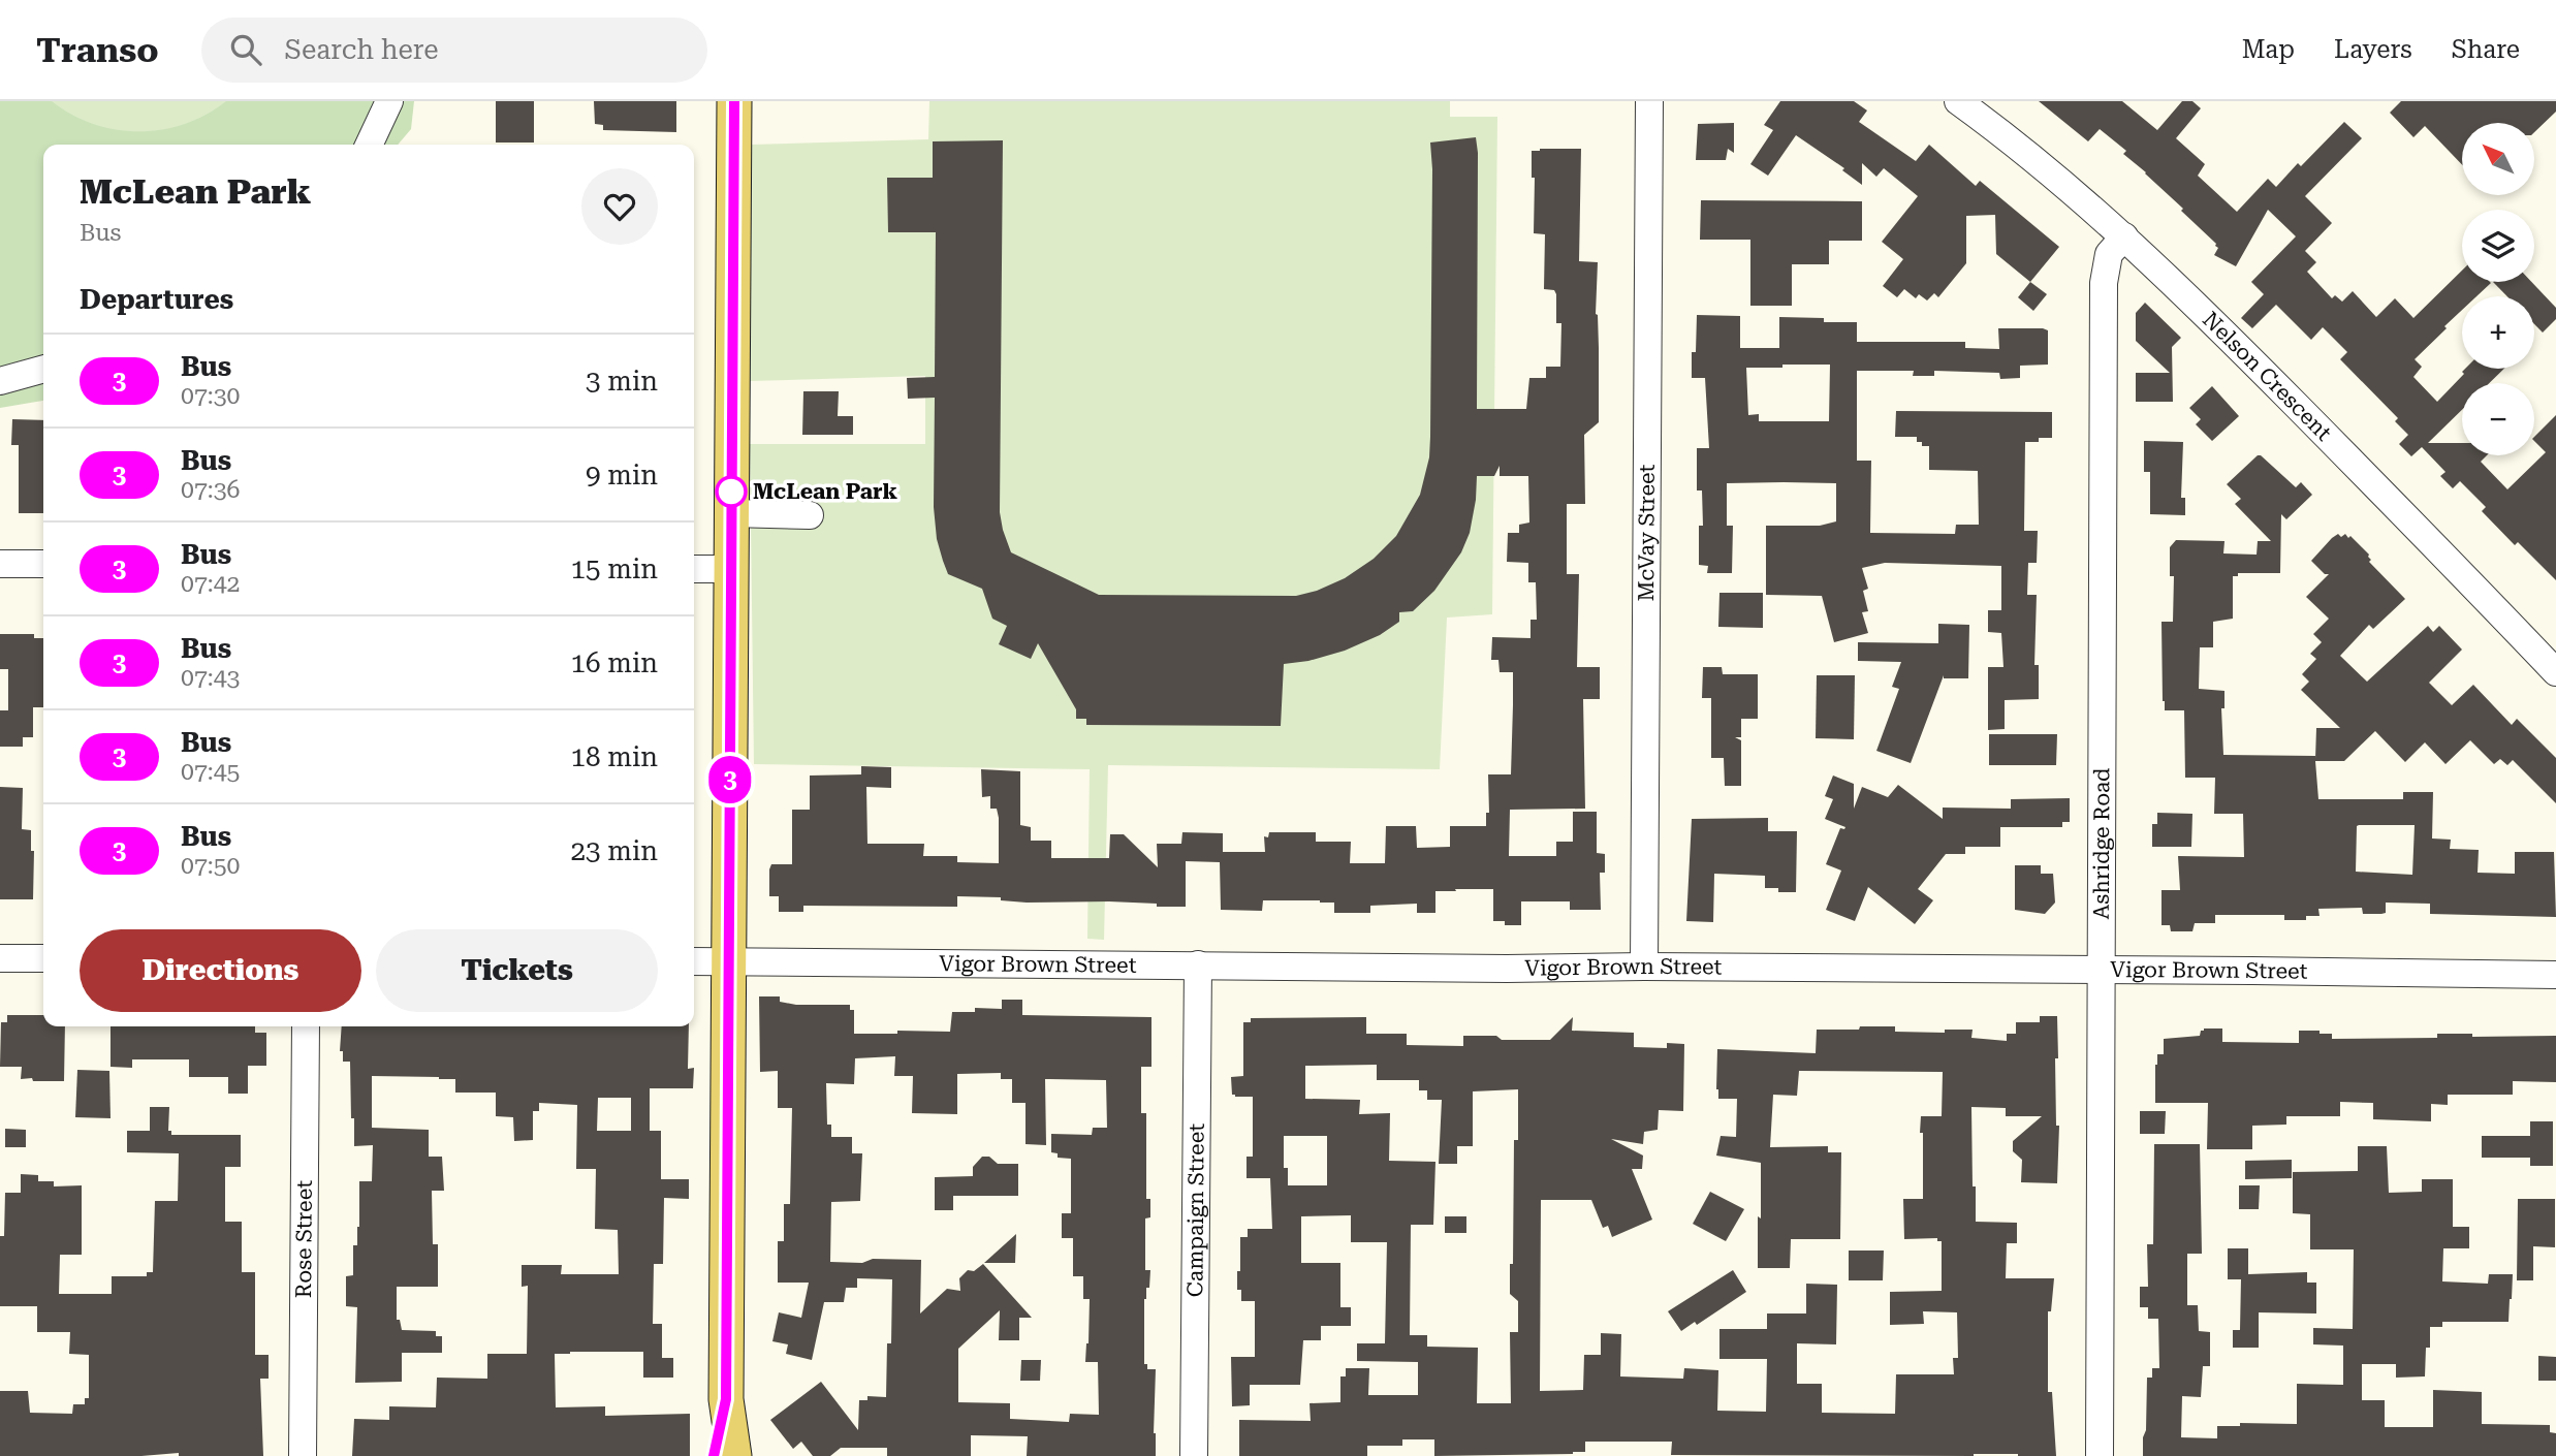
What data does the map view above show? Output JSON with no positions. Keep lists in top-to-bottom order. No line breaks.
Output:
{"streets":{"street":["Nelson Crescent","McVay Street","Ashridge Road","Vigor Brown Street","Campaign Street","Rose Street"]},"crossings":[["Nelson Crescent","Ashridge Road"],["McVay Street","Vigor Brown Street"],["Ashridge Road","Vigor Brown Street"],["Vigor Brown Street","Campaign Street"]],"places":["McLean Park"],"lines":["bus line 3"],"north":"top left","page":{"header":"Transo","search":"Search here","nav":["Map","Layers","Share"],"on_map":"3","map_buttons":["+","−"],"heading":[["McLean Park","Bus"],"Departures"],"list":[{"mark":"3","name":"Bus","note":"07:30","value":"3 min"},{"mark":"3","name":"Bus","note":"07:36","value":"9 min"},{"mark":"3","name":"Bus","note":"07:42","value":"15 min"},{"mark":"3","name":"Bus","note":"07:43","value":"16 min"},{"mark":"3","name":"Bus","note":"07:45","value":"18 min"},{"mark":"3","name":"Bus","note":"07:50","value":"23 min"}],"buttons":["Directions","Tickets"]}}
